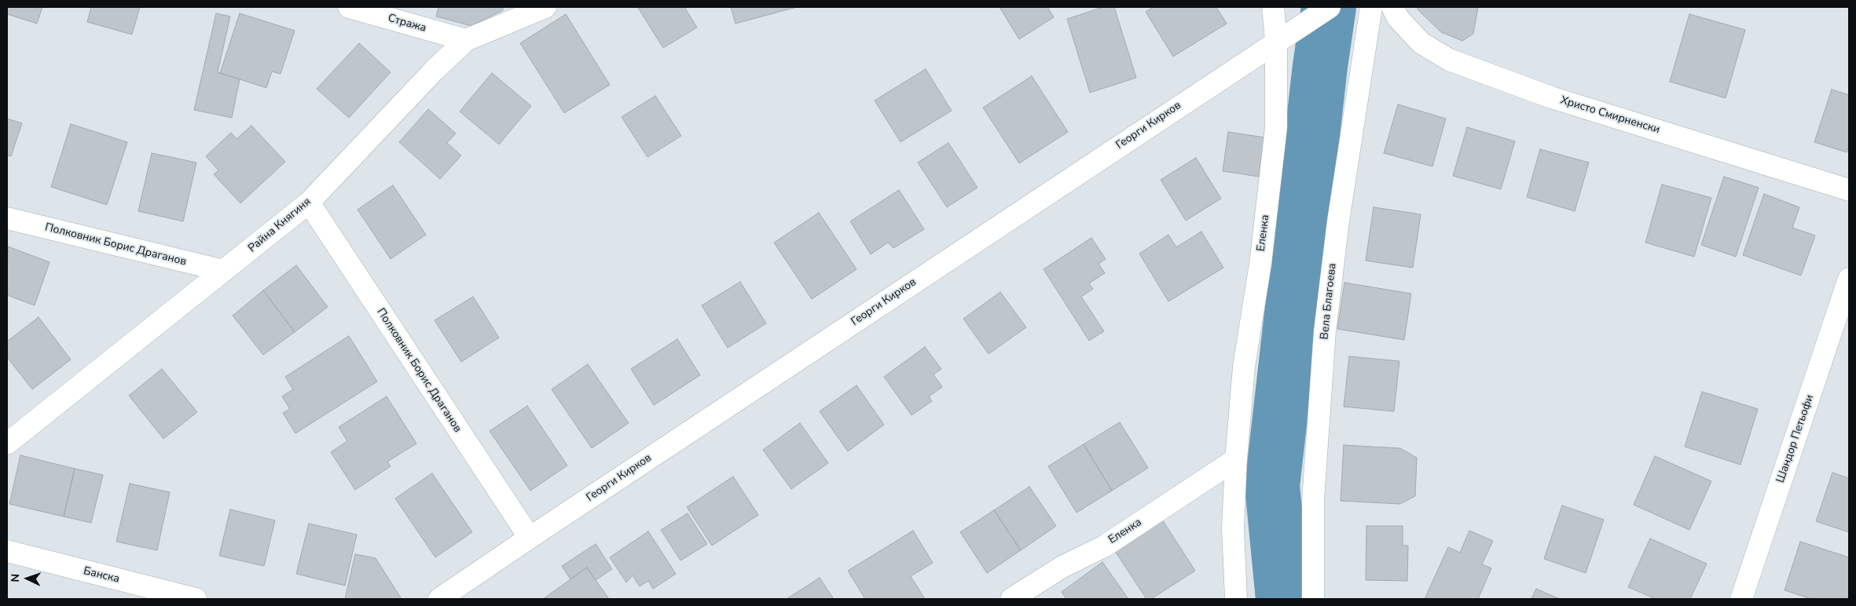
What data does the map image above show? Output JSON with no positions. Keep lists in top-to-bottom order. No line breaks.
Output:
{"streets":{"street":["Стража","Христо Смирненски","Георги Кирков","Райна Княгиня","Еленка","Полковник Борис Драганов","Вела Благоева","Шандор Петьофи","Банска"]},"crossings":[["Стража","Райна Княгиня"],["Георги Кирков","Еленка"],["Георги Кирков","Полковник Борис Драганов"],["Райна Княгиня","Полковник Борис Драганов"]],"north":"left"}
